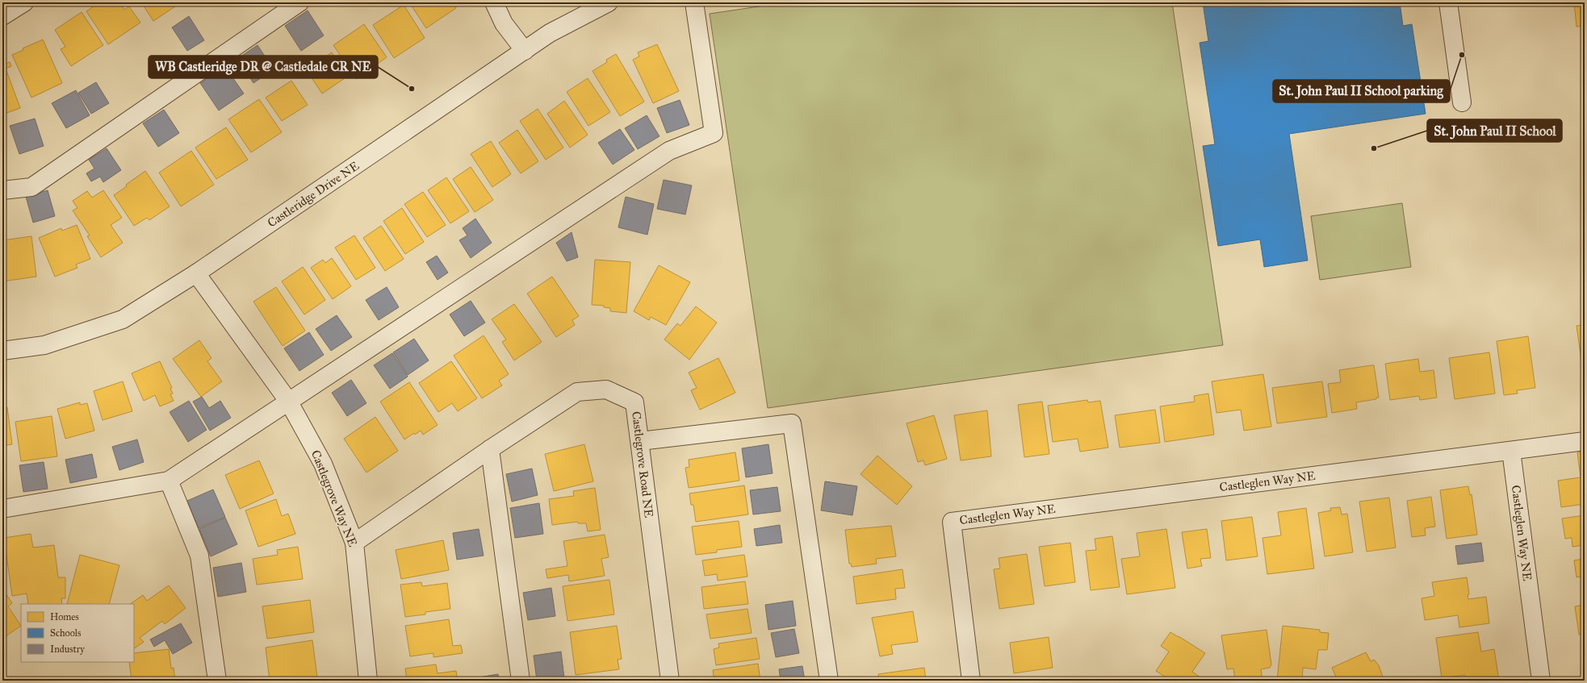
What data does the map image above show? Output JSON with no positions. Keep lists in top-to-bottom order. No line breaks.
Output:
{"streets":{"street":["Castleridge Drive NE","Castlegrove Road NE","Castleglen Way NE","Castlegrove Way NE"]},"crossings":[["Castleridge Drive NE","Castlegrove Way NE"],["Castlegrove Road NE","Castlegrove Way NE"]],"places":["St. John Paul II School parking","WB Castleridge DR @ Castledale CR NE","St. John Paul II School"],"legend":["Homes","Schools","Industry"]}
